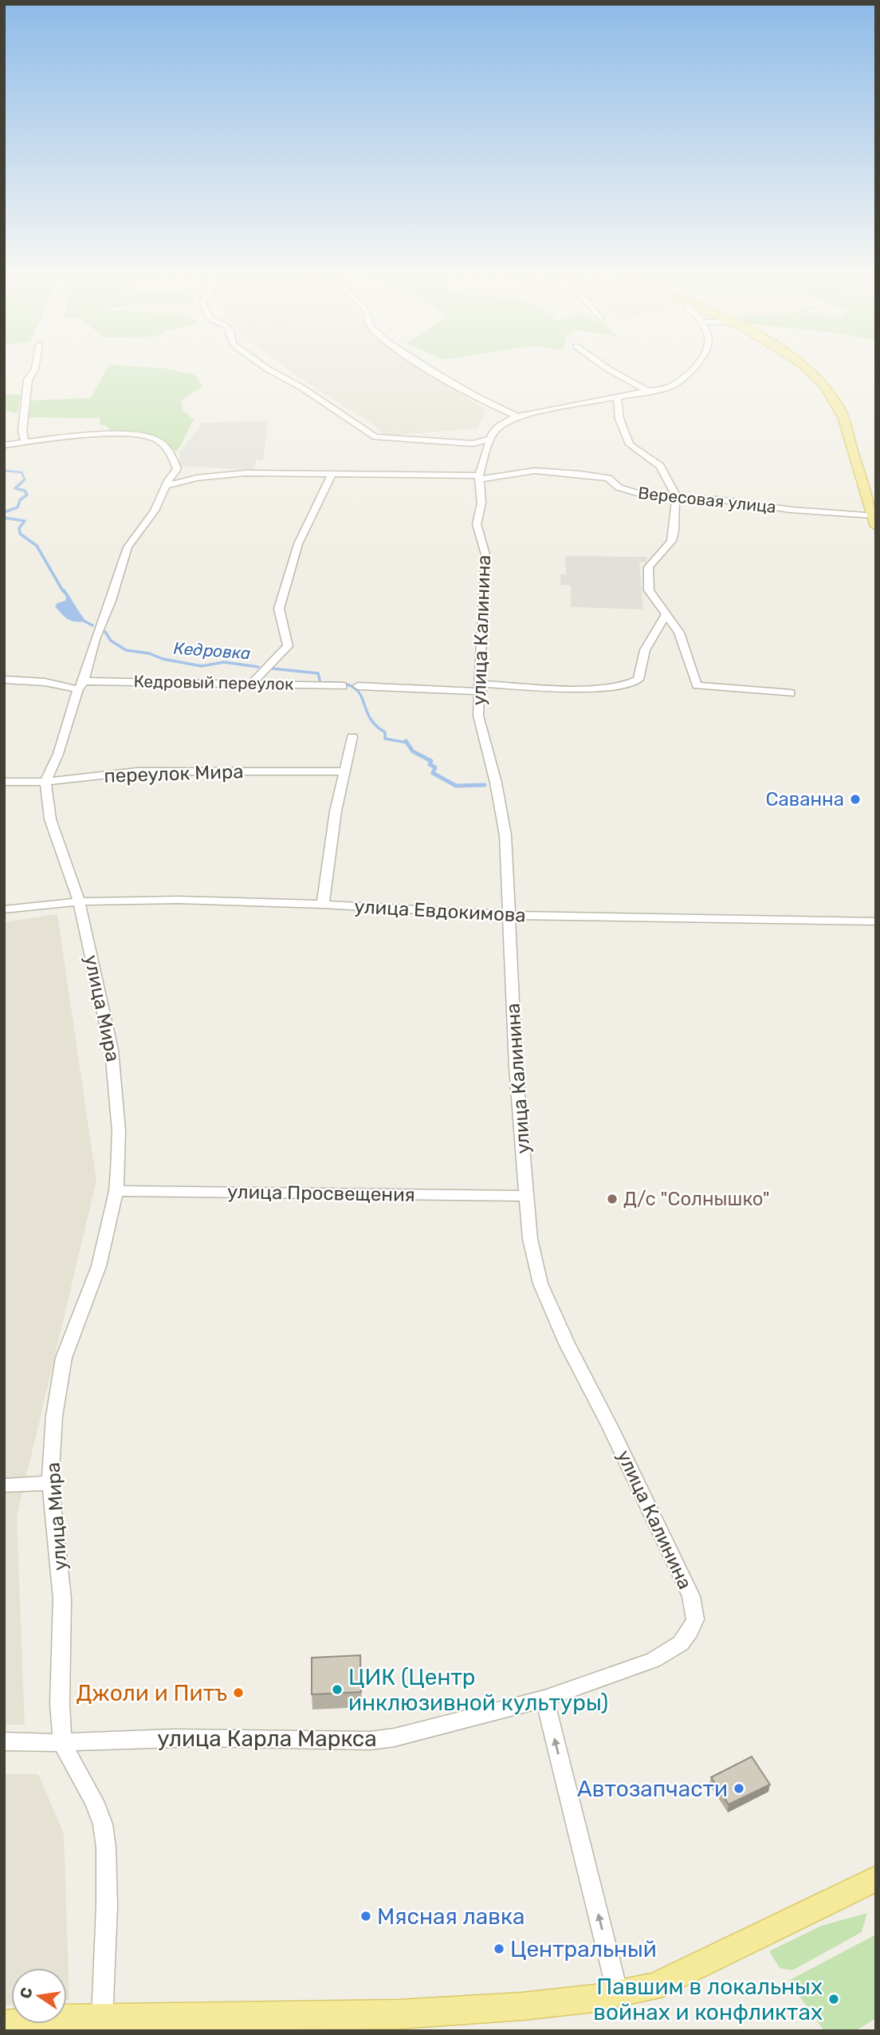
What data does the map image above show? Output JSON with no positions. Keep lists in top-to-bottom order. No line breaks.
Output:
{"streets":{"street":["Вересовая улица","улица Калинина","Кедровый переулок","переулок Мира","улица Евдокимова","улица Мира","улица Просвещения","улица Карла Маркса"]},"crossings":[["Вересовая улица","улица Калинина"],["улица Калинина","улица Евдокимова"],["улица Калинина","улица Просвещения"],["улица Калинина","улица Карла Маркса"],["переулок Мира","улица Мира"],["улица Евдокимова","улица Мира"],["улица Мира","улица Просвещения"],["улица Мира","улица Карла Маркса"]],"water":["Кедровка"],"places":["Саванна","Д/с \"Солнышко\"","ЦИК (Центр инклюзивной культуры)","Джоли и Питъ","Автозапчасти","Мясная лавка","Центральный","Павшим в локальных войнах и конфликтах"],"north":"left"}
